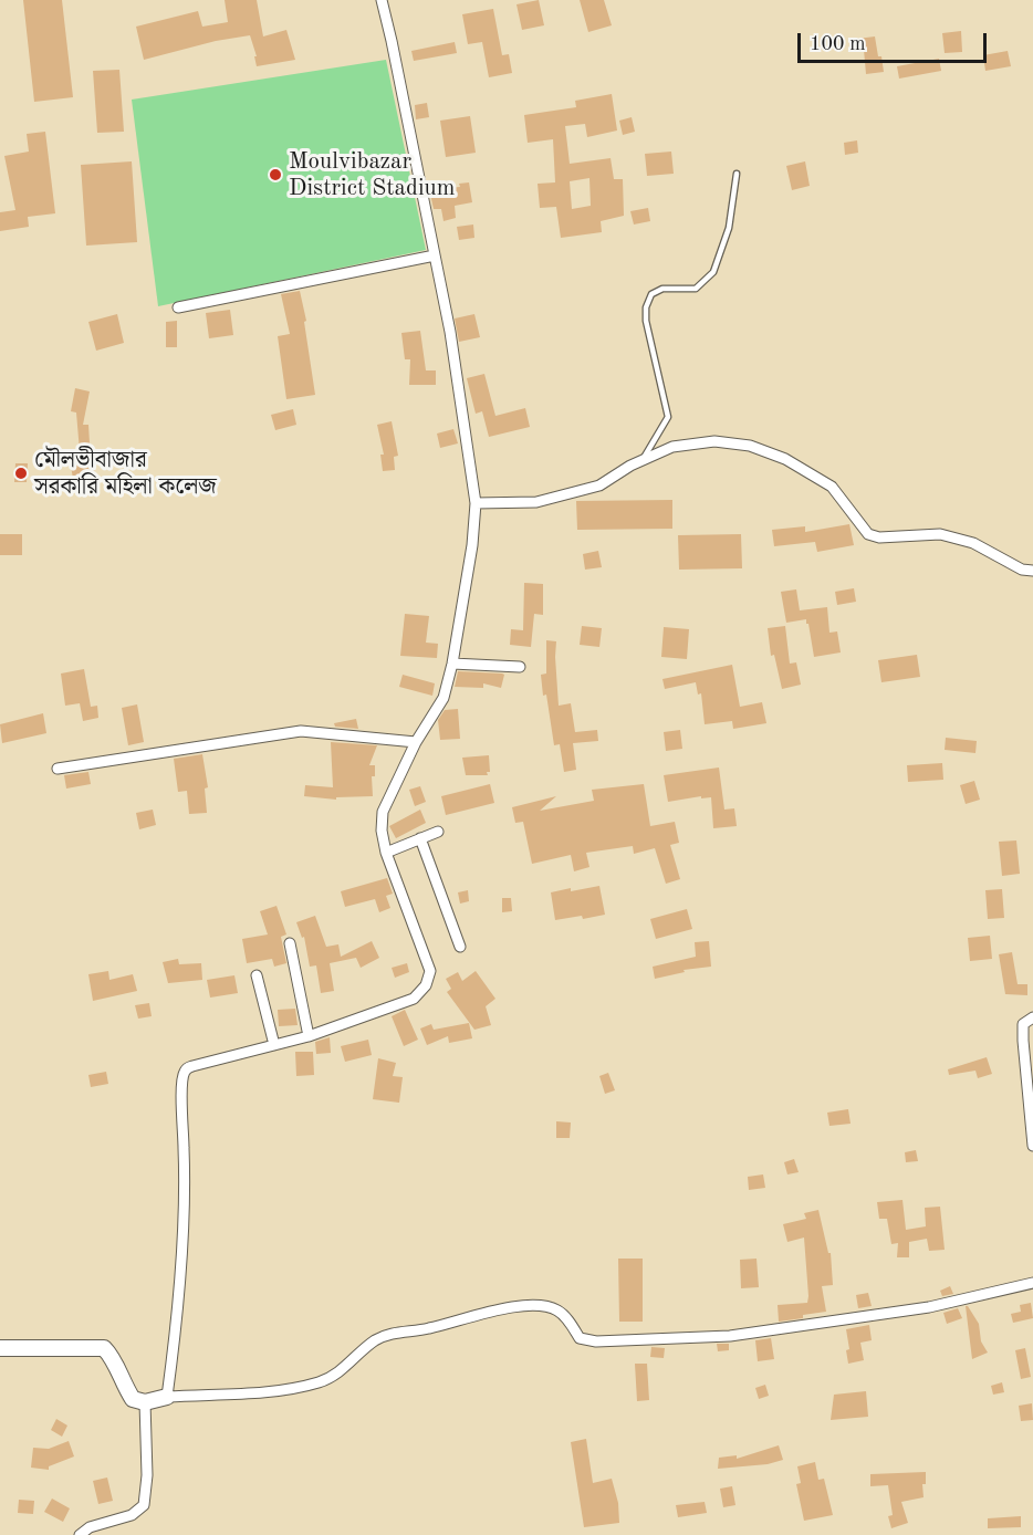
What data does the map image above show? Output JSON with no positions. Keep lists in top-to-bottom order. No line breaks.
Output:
{"places":["Moulvibazar District Stadium","মৌলভীবাজার সরকারি মহিলা কলেজ"],"scale_bar":"100 m"}
